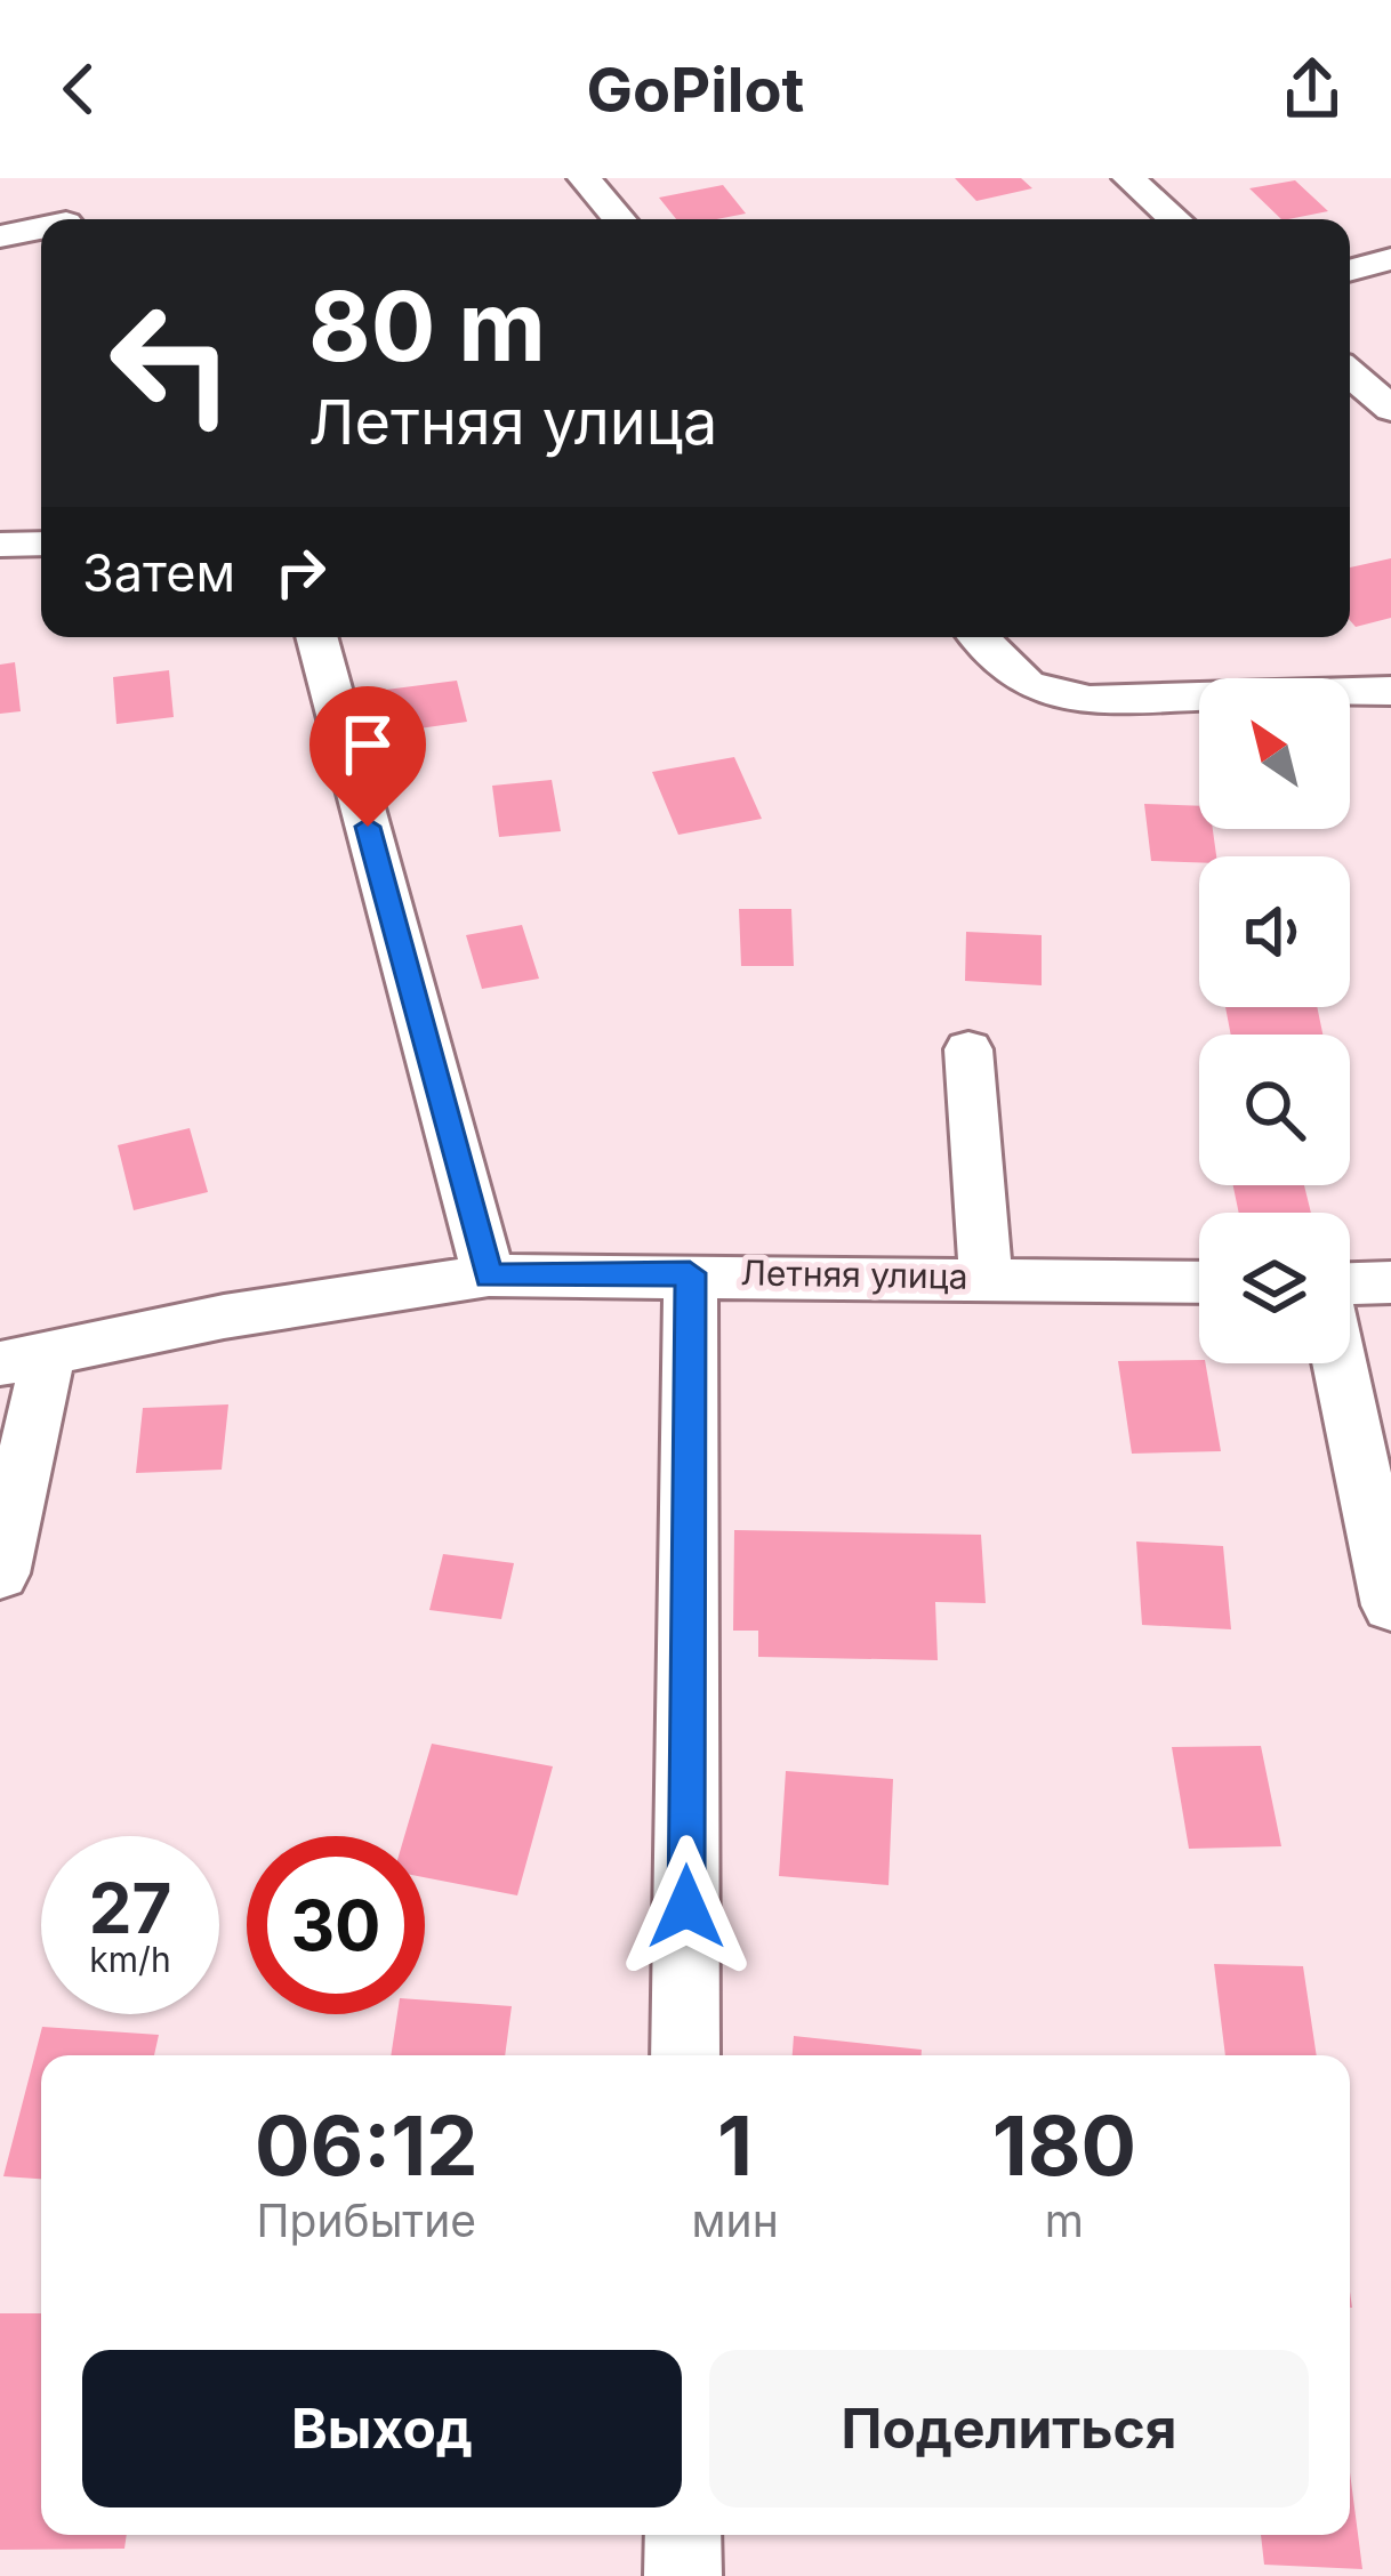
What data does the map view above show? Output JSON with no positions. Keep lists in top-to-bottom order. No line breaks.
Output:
{"streets":{"street":["Летняя улица"]},"north":"top left","page":{"header":"GoPilot","turn":["80 m","Летняя улица"],"then":"Затем","speed":"27 km/h","limit":"30","eta":["06:12","Прибытие","1","мин","180","m"],"buttons":["Выход","Поделиться"]}}
